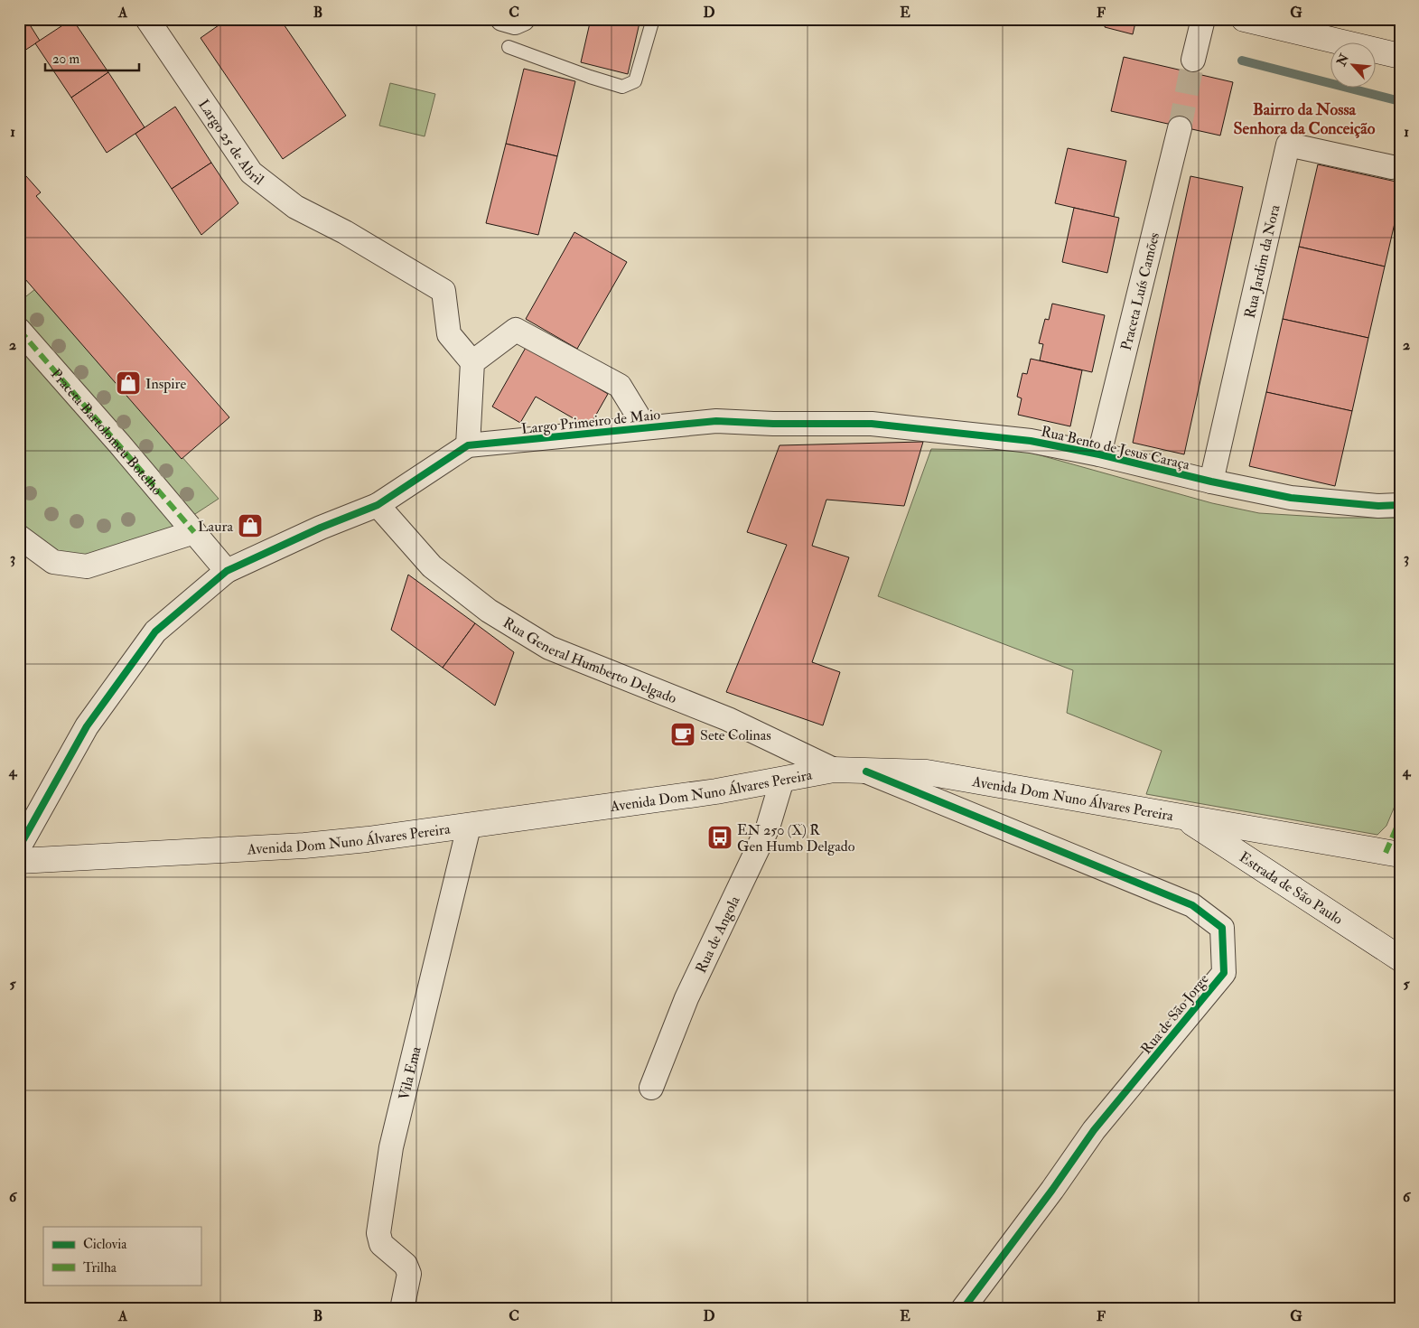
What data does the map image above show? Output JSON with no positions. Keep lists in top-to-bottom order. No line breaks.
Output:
{"streets":{"main road":["Avenida Dom Nuno Álvares Pereira","Estrada de São Paulo"],"street":["Largo 25 de Abril","Rua Jardim da Nora","Praceta Luís Camões","Largo Primeiro de Maio","Praceta Bartolomeu Botelho","Rua Bento de Jesus Caraça","Rua General Humberto Delgado","Rua de Angola","Rua de São Jorge","Vila Ema"]},"crossings":[["Largo 25 de Abril","Largo Primeiro de Maio"],["Rua Jardim da Nora","Rua Bento de Jesus Caraça"],["Praceta Luís Camões","Rua Bento de Jesus Caraça"],["Largo Primeiro de Maio","Rua Bento de Jesus Caraça"],["Rua General Humberto Delgado","Avenida Dom Nuno Álvares Pereira"],["Avenida Dom Nuno Álvares Pereira","Estrada de São Paulo"],["Avenida Dom Nuno Álvares Pereira","Rua de Angola"],["Avenida Dom Nuno Álvares Pereira","Rua de São Jorge"],["Avenida Dom Nuno Álvares Pereira","Vila Ema"]],"districts":["Bairro da Nossa Senhora da Conceição"],"places":{"shop":["Inspire","Laura"],"cafe":["Sete Colinas"],"bus stop":["EN 250 (X) R Gen Humb Delgado"]},"legend":["Ciclovia","Trilha"],"scale_bar":"20 m","north":"top left","grid":{"columns":["A","B","C","D","E","F","G"],"rows":["1","2","3","4","5","6"]}}
